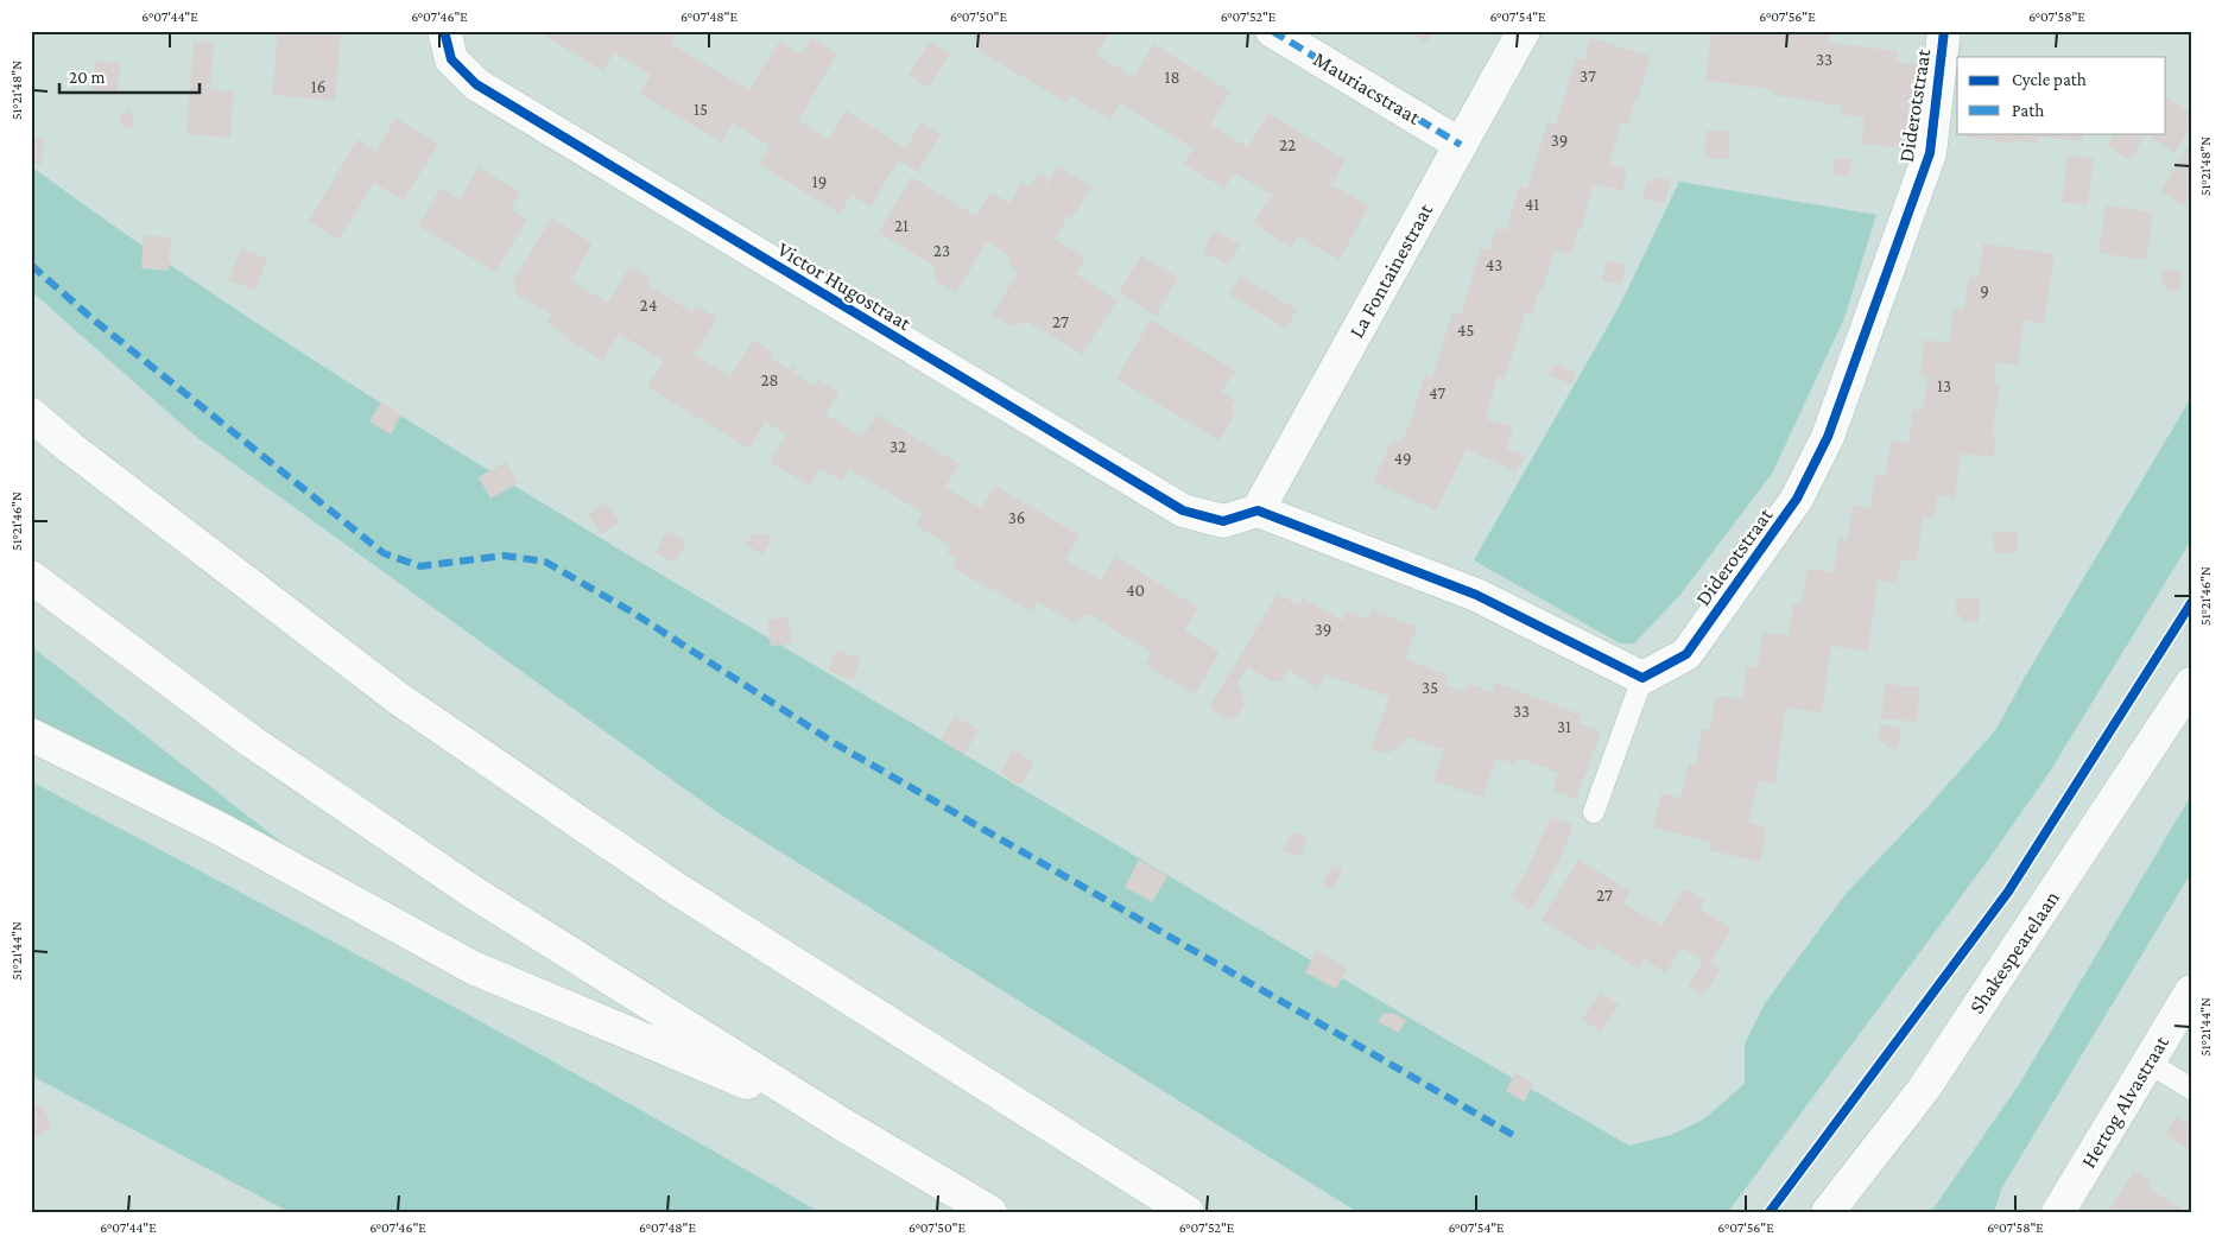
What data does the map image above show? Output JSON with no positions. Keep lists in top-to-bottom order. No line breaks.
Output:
{"streets":{"main road":["Mauriacstraat","Diderotstraat","La Fontainestraat","Victor Hugostraat","Shakespearelaan","Hertog Alvastraat"]},"crossings":[["Mauriacstraat","La Fontainestraat"],["La Fontainestraat","Victor Hugostraat"]],"house_numbers":["33","37","18","16","15","39","22","19","41","21","23","43","9","24","27","45","28","13","47","32","49","36","40","39","35","33","31","27"],"legend":["Cycle path","Path"],"scale_bar":"20 m","coordinates":["6°07'44\"E","6°07'46\"E","6°07'48\"E","6°07'50\"E","6°07'52\"E","6°07'54\"E","6°07'56\"E","6°07'58\"E","51°21'48\"N","51°21'46\"N","51°21'44\"N"]}
